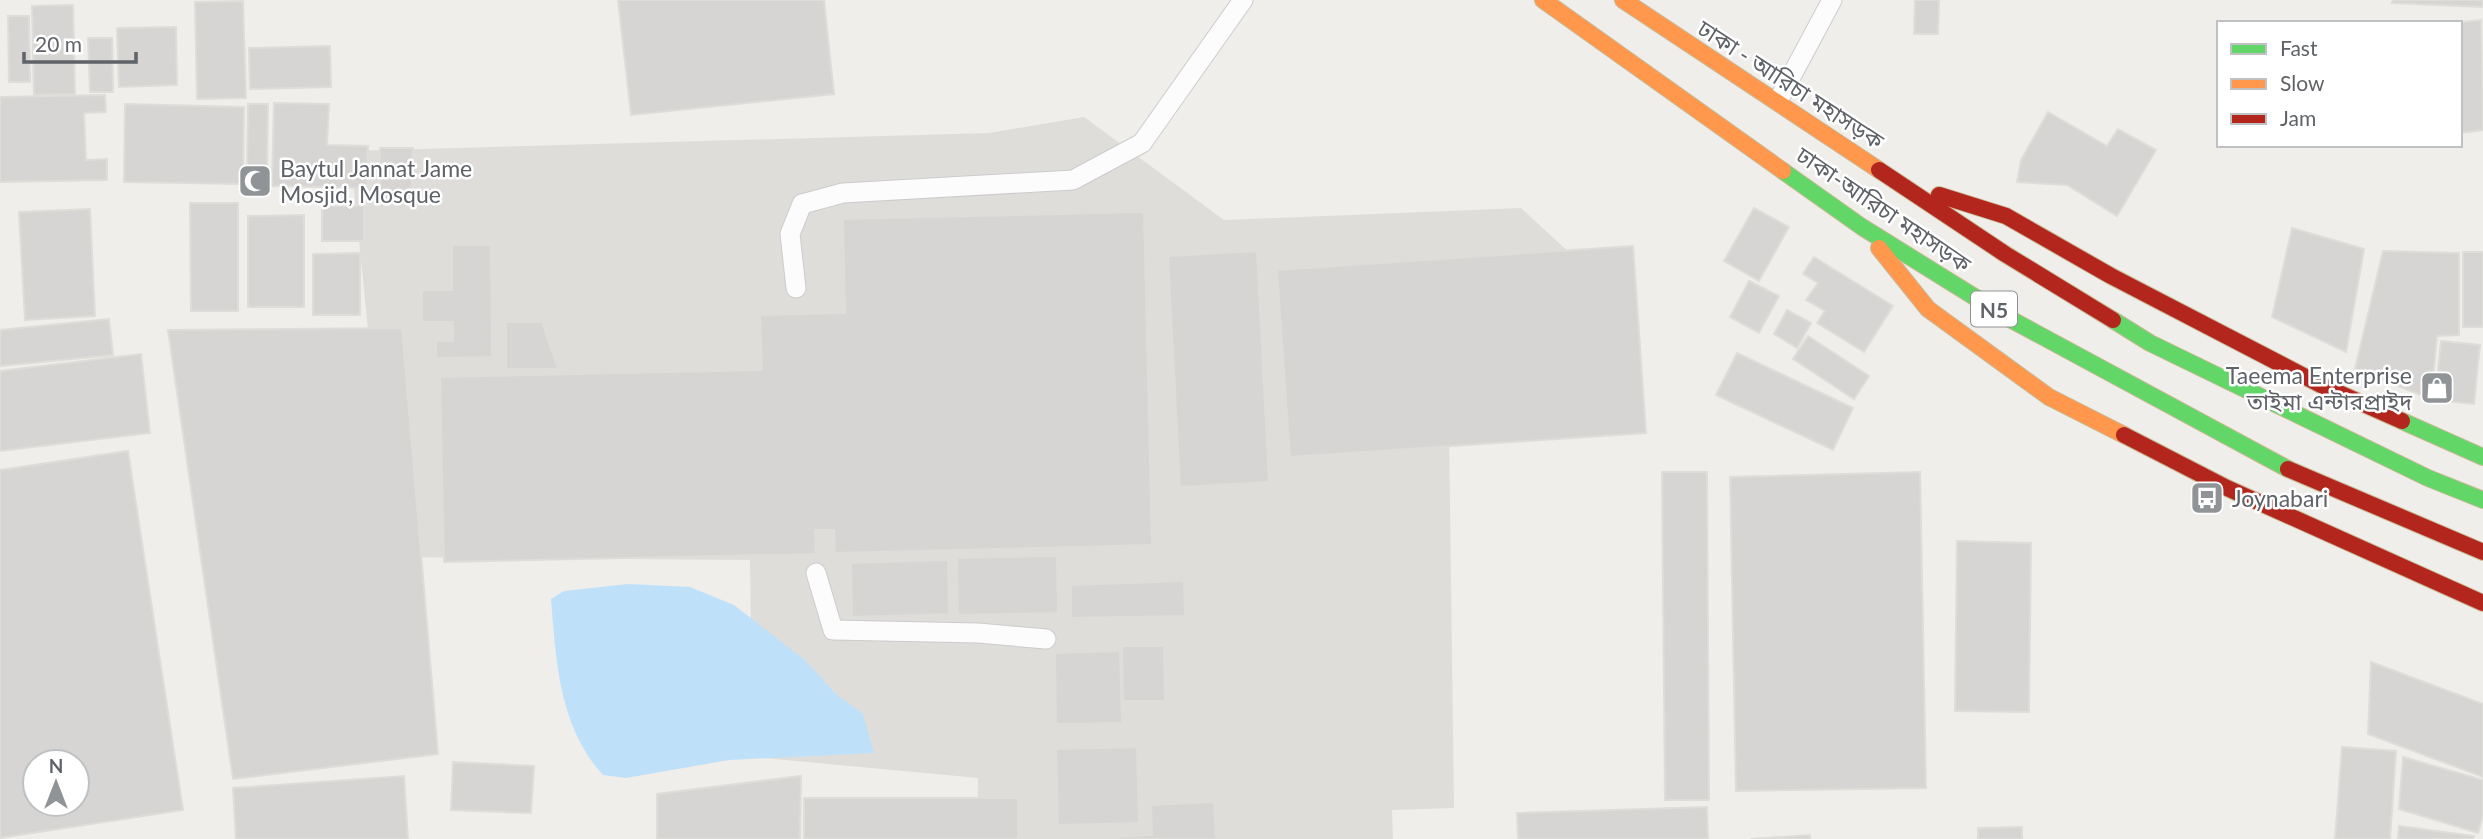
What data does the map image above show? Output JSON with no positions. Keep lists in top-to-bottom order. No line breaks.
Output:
{"streets":{"highway":["ঢাকা - আরিচা মহাসড়ক","ঢাকা-আরিচা মহাসড়ক","N5"]},"crossings":[["ঢাকা - আরিচা মহাসড়ক","ঢাকা-আরিচা মহাসড়ক"]],"places":{"mosque":["Baytul Jannat Jame Mosjid, Mosque"],"shop":["Taeema Enterprise তাইমা এন্টারপ্রাইদ"],"bus stop":["Joynabari"]},"legend":["Fast","Slow","Jam"],"scale_bar":"20 m","north":"top"}
